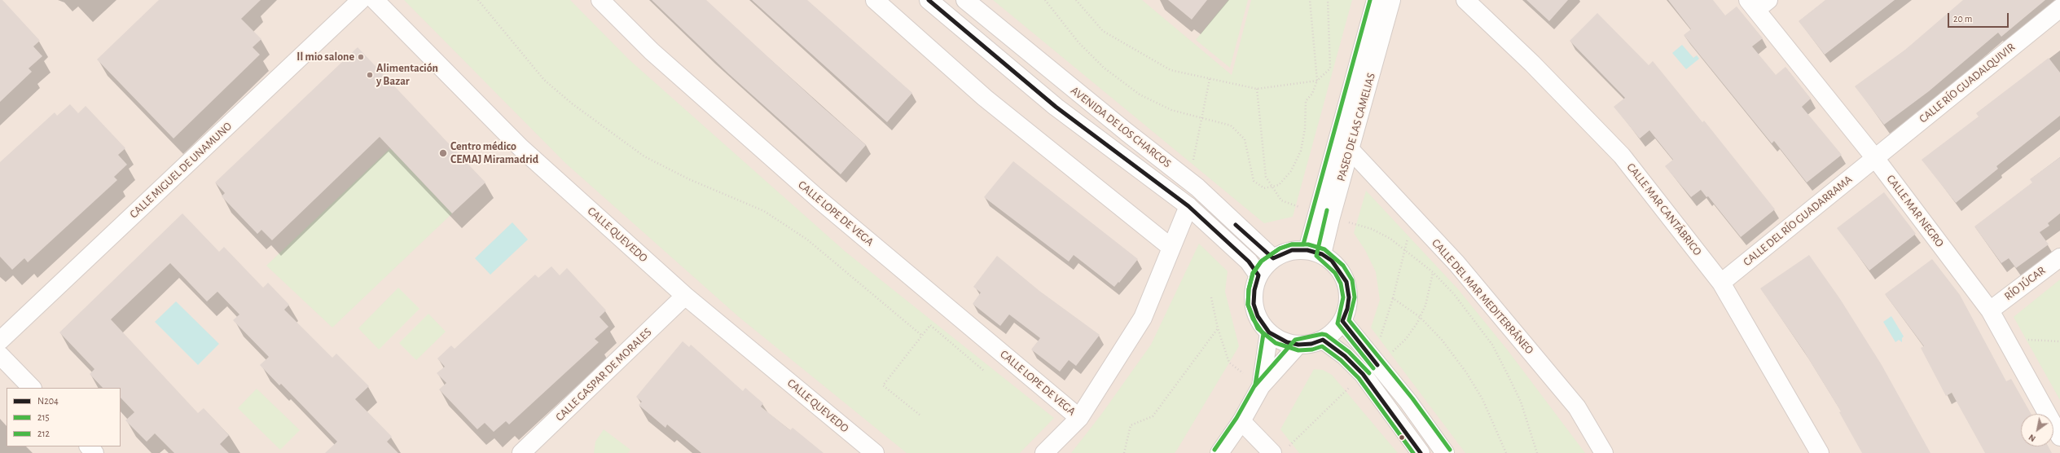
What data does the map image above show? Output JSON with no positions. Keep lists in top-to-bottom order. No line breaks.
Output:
{"streets":{"street":["CALLE RÍO GUADALQUIVIR","AVENIDA DE LOS CHARCOS","PASEO DE LAS CAMELIAS","CALLE MIGUEL DE UNAMUNO","CALLE MAR CANTÁBRICO","CALLE MAR NEGRO","CALLE LOPE DE VEGA","CALLE DEL RÍO GUADARRAMA","CALLE QUEVEDO","RÍO JÚCAR","CALLE DEL MAR MEDITERRÁNEO","CALLE GASPAR DE MORALES"]},"crossings":[["CALLE RÍO GUADALQUIVIR","CALLE MAR NEGRO"],["CALLE RÍO GUADALQUIVIR","CALLE DEL RÍO GUADARRAMA"],["AVENIDA DE LOS CHARCOS","PASEO DE LAS CAMELIAS"],["PASEO DE LAS CAMELIAS","CALLE DEL MAR MEDITERRÁNEO"],["CALLE MAR CANTÁBRICO","CALLE DEL RÍO GUADARRAMA"],["CALLE MAR NEGRO","CALLE DEL RÍO GUADARRAMA"],["CALLE MAR NEGRO","RÍO JÚCAR"],["CALLE QUEVEDO","CALLE GASPAR DE MORALES"]],"places":["Il mio salone","Alimentación y Bazar","Centro médico CEMAJ Miramadrid"],"lines":["transit line N204","transit line 215","transit line 212"],"legend":["N204","215","212"],"scale_bar":"20 m","north":"bottom left"}
